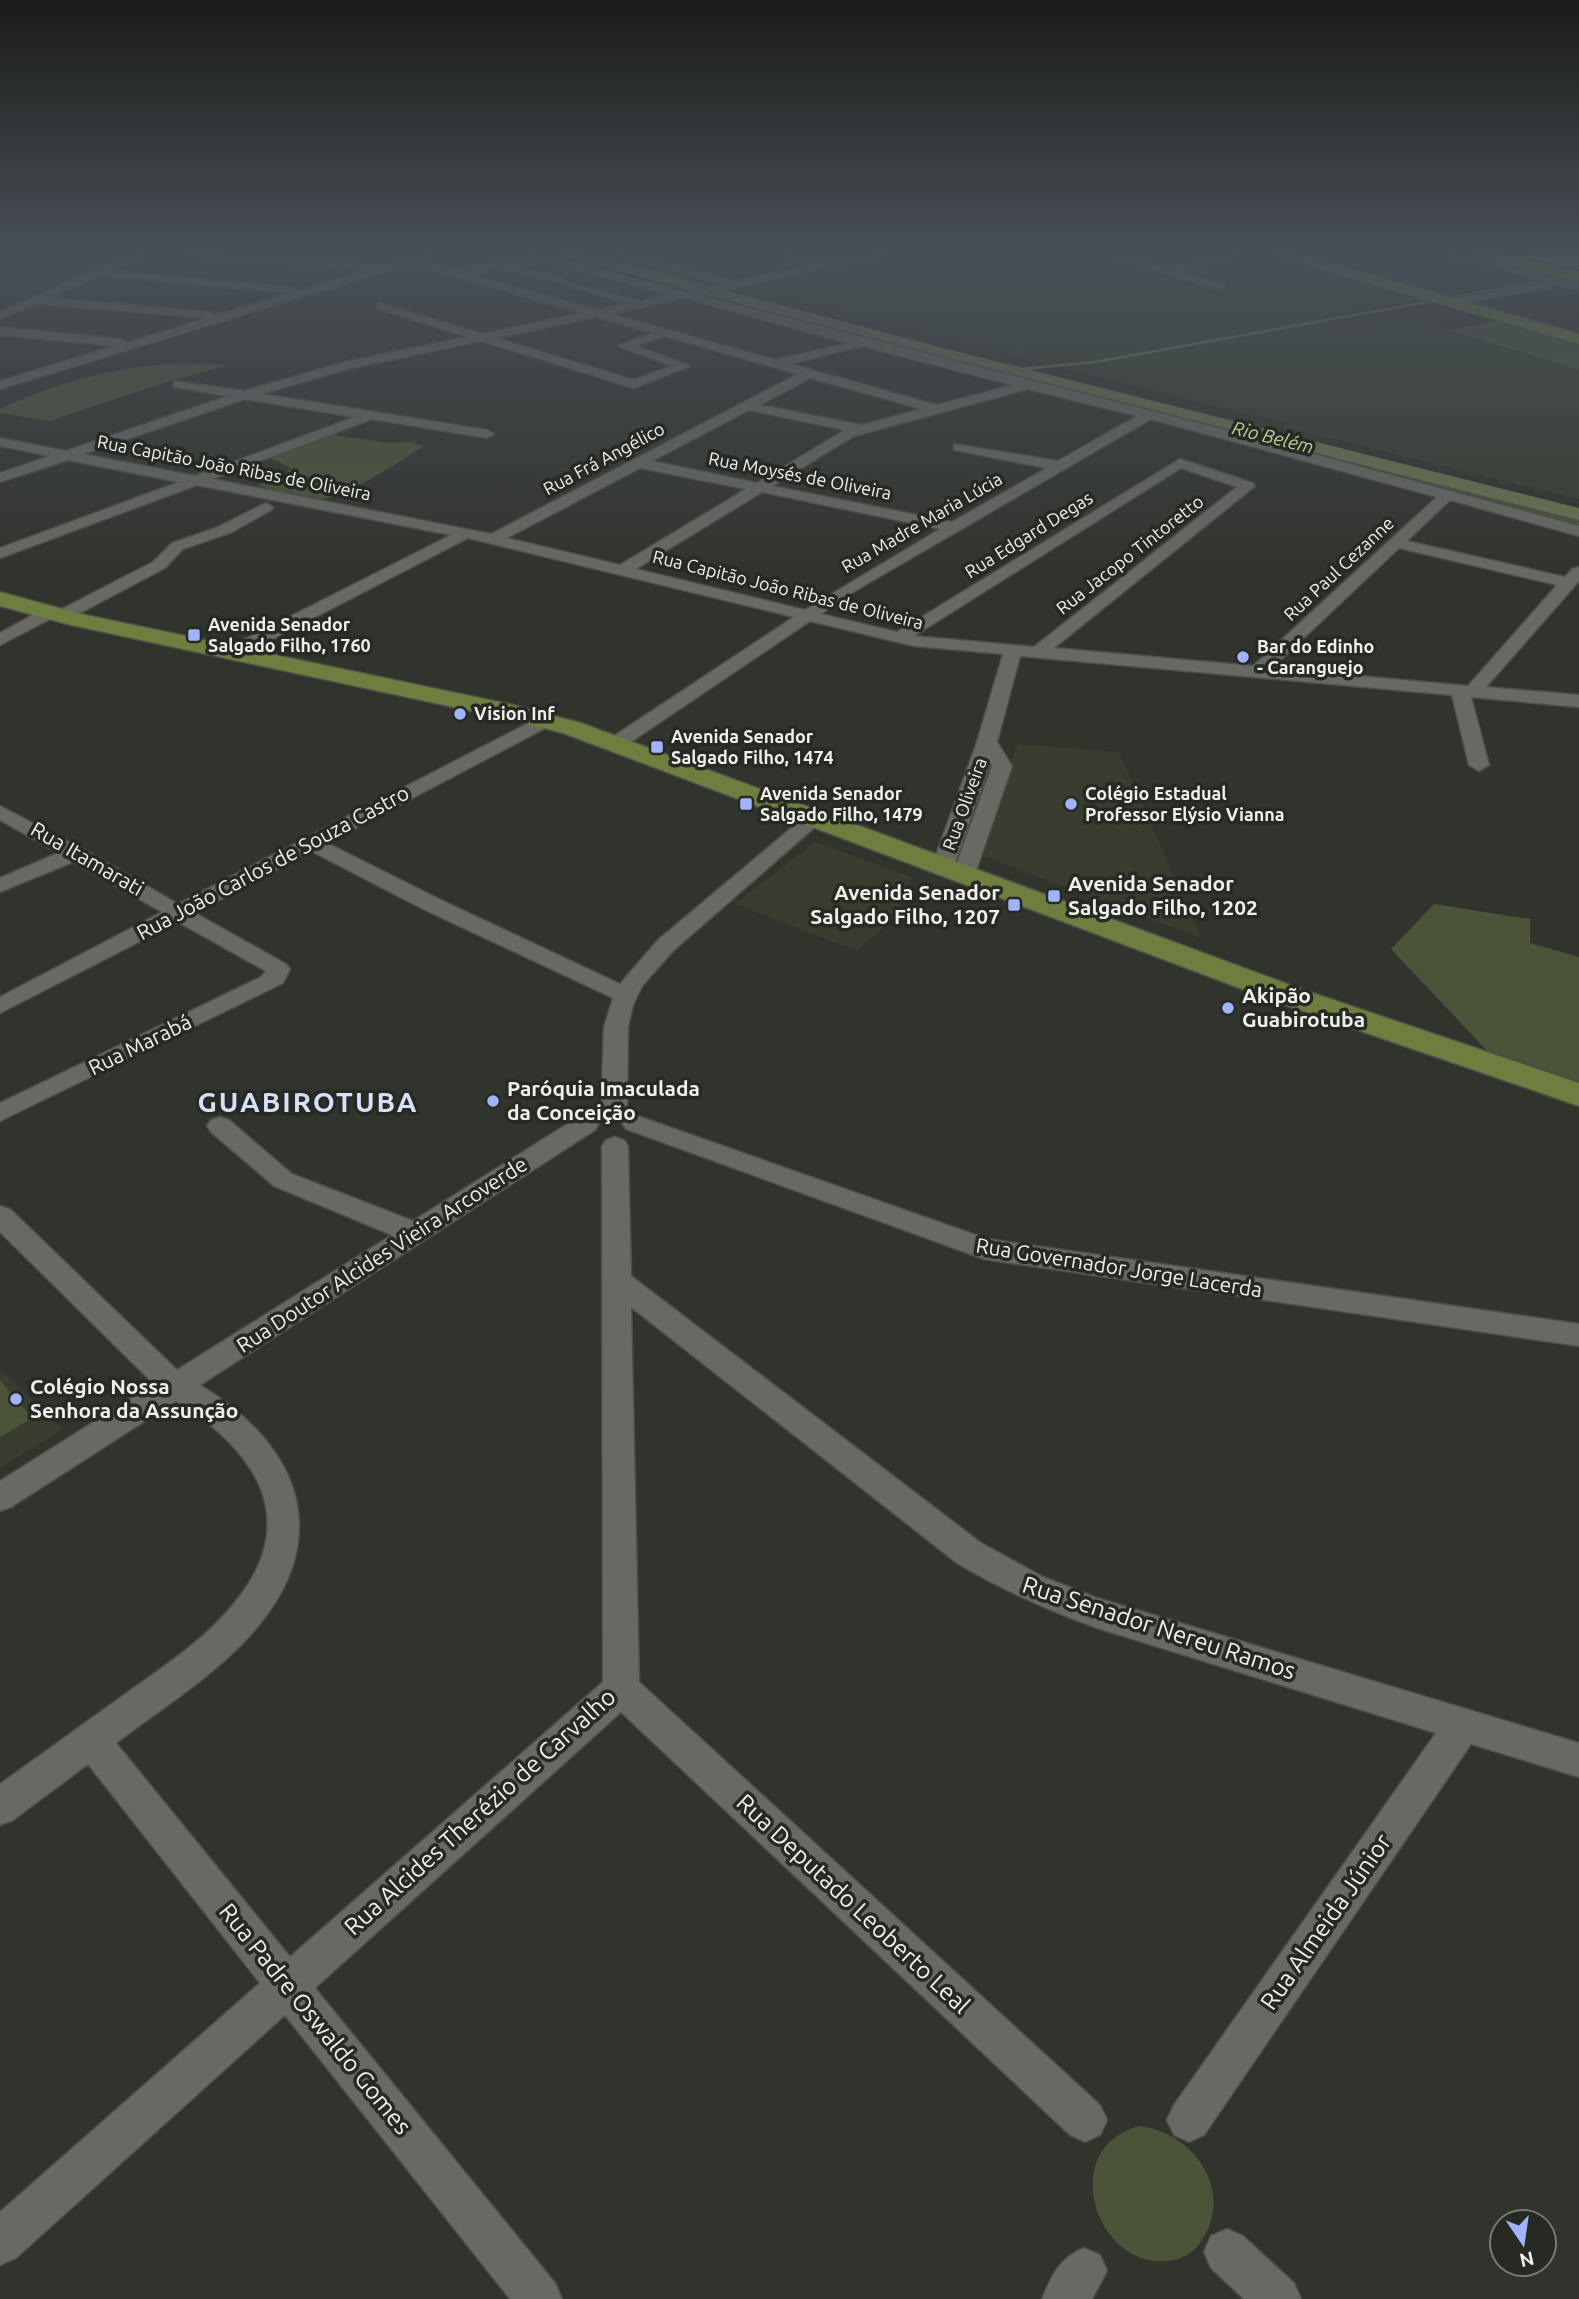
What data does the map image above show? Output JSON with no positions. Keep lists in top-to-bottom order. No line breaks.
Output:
{"streets":{"street":["Rua Frá Angélico","Rua Capitão João Ribas de Oliveira","Rua Moysés de Oliveira","Rua Madre Maria Lúcia","Rua Edgard Degas","Rua Jacopo Tintoretto","Rua Paul Cezanne","Rua Oliveira","Rua Itamarati","Rua João Carlos de Souza Castro","Rua Marabá","Rua Doutor Alcides Vieira Arcoverde","Rua Governador Jorge Lacerda","Rua Senador Nereu Ramos","Rua Alcides Therézio de Carvalho","Rua Deputado Leoberto Leal","Rua Almeida Júnior","Rua Padre Oswaldo Gomes"]},"crossings":[["Rua Frá Angélico","Rua Capitão João Ribas de Oliveira"],["Rua Frá Angélico","Rua Moysés de Oliveira"],["Rua Capitão João Ribas de Oliveira","Rua Madre Maria Lúcia"],["Rua Capitão João Ribas de Oliveira","Rua Edgard Degas"],["Rua Capitão João Ribas de Oliveira","Rua Jacopo Tintoretto"],["Rua Capitão João Ribas de Oliveira","Rua Paul Cezanne"],["Rua Capitão João Ribas de Oliveira","Rua Oliveira"],["Rua Moysés de Oliveira","Rua Madre Maria Lúcia"],["Rua Edgard Degas","Rua Jacopo Tintoretto"],["Rua Itamarati","Rua João Carlos de Souza Castro"],["Rua Itamarati","Rua Marabá"],["Rua Governador Jorge Lacerda","Rua Alcides Therézio de Carvalho"],["Rua Senador Nereu Ramos","Rua Alcides Therézio de Carvalho"],["Rua Senador Nereu Ramos","Rua Almeida Júnior"],["Rua Alcides Therézio de Carvalho","Rua Deputado Leoberto Leal"],["Rua Alcides Therézio de Carvalho","Rua Padre Oswaldo Gomes"]],"districts":["GUABIROTUBA"],"water":["Rio Belém"],"places":{"transit":["Avenida Senador Salgado Filho, 1760","Avenida Senador Salgado Filho, 1474","Avenida Senador Salgado Filho, 1479","Avenida Senador Salgado Filho, 1202","Avenida Senador Salgado Filho, 1207"],"other":["Bar do Edinho - Caranguejo","Vision Inf","Colégio Estadual Professor Elýsio Vianna","Akipão Guabirotuba","Paróquia Imaculada da Conceição","Colégio Nossa Senhora da Assunção"]},"north":"bottom"}
